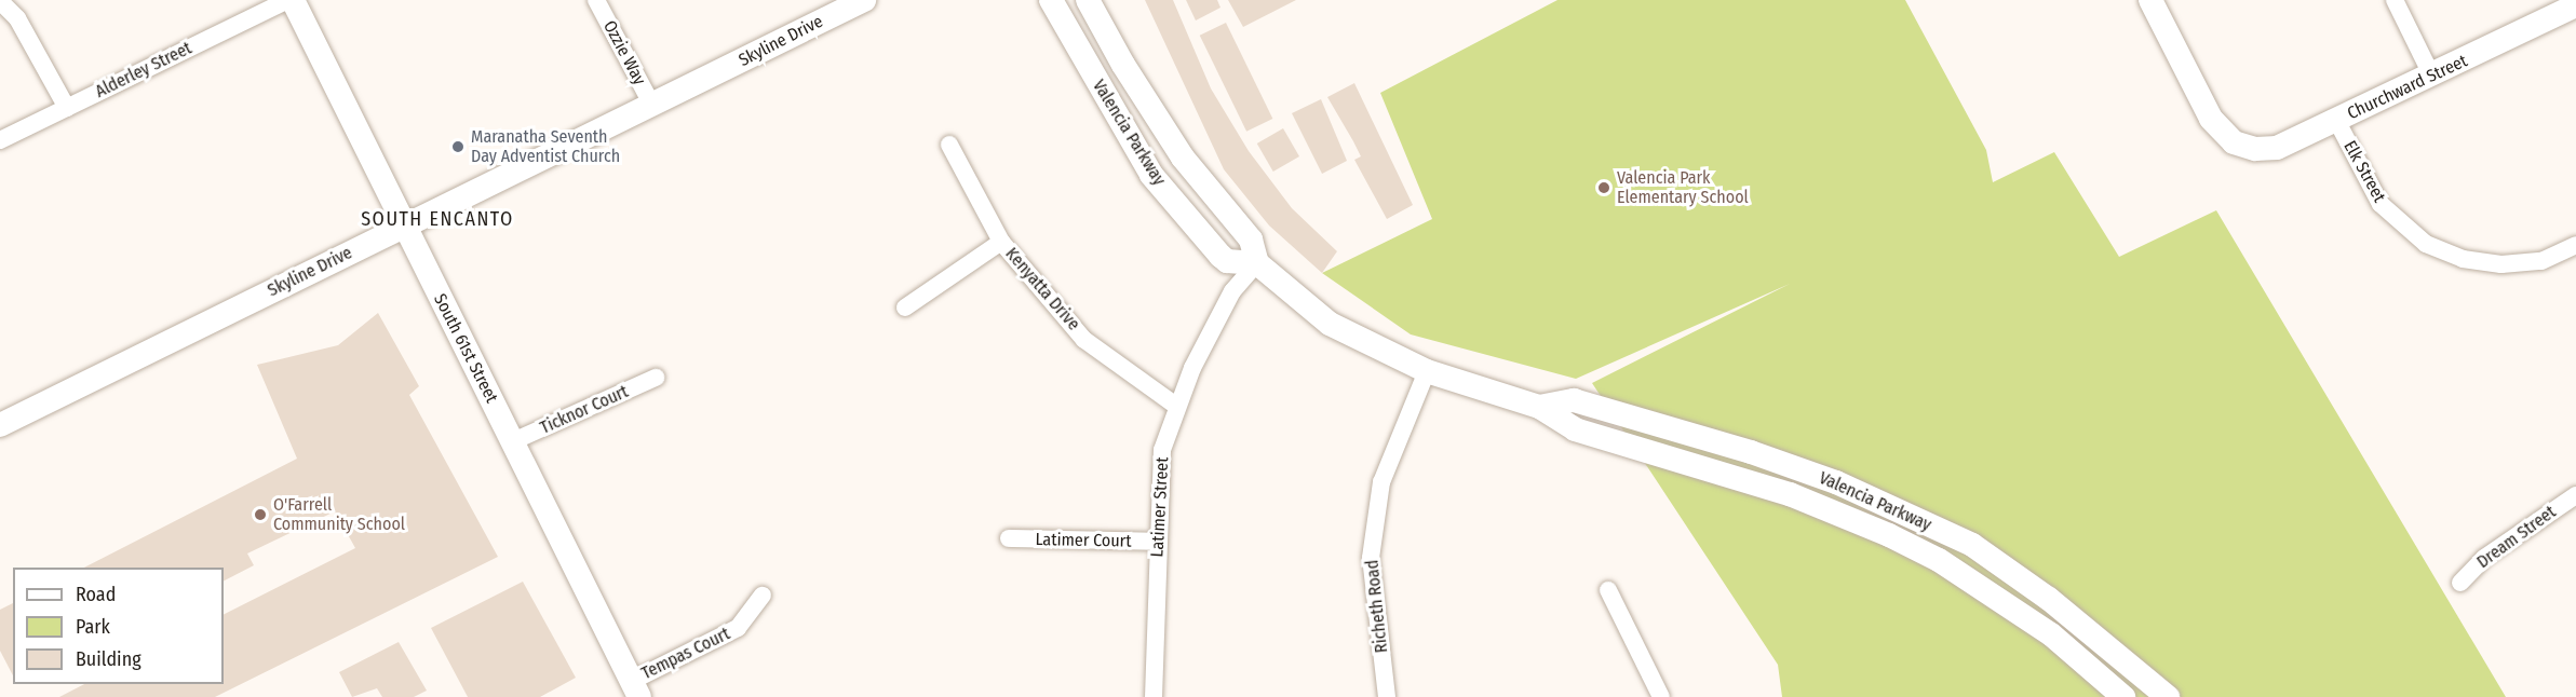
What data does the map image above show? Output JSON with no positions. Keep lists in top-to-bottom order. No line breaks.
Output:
{"streets":{"main road":["Skyline Drive","Churchward Street","Valencia Parkway","South 61st Street"],"street":["Ozzie Way","Alderley Street","Elk Street","Kenyatta Drive","Ticknor Court","Latimer Street","Dream Street","Latimer Court","Richeth Road","Tempas Court"]},"crossings":[["Skyline Drive","Ozzie Way"],["Skyline Drive","South 61st Street"],["Churchward Street","Elk Street"],["Valencia Parkway","Latimer Street"],["Valencia Parkway","Richeth Road"],["Kenyatta Drive","Latimer Street"],["South 61st Street","Ticknor Court"],["South 61st Street","Tempas Court"],["Latimer Street","Latimer Court"]],"districts":["SOUTH ENCANTO"],"places":["Maranatha Seventh Day Adventist Church","Valencia Park Elementary School","O'Farrell Community School"],"legend":["Road","Park","Building"]}
